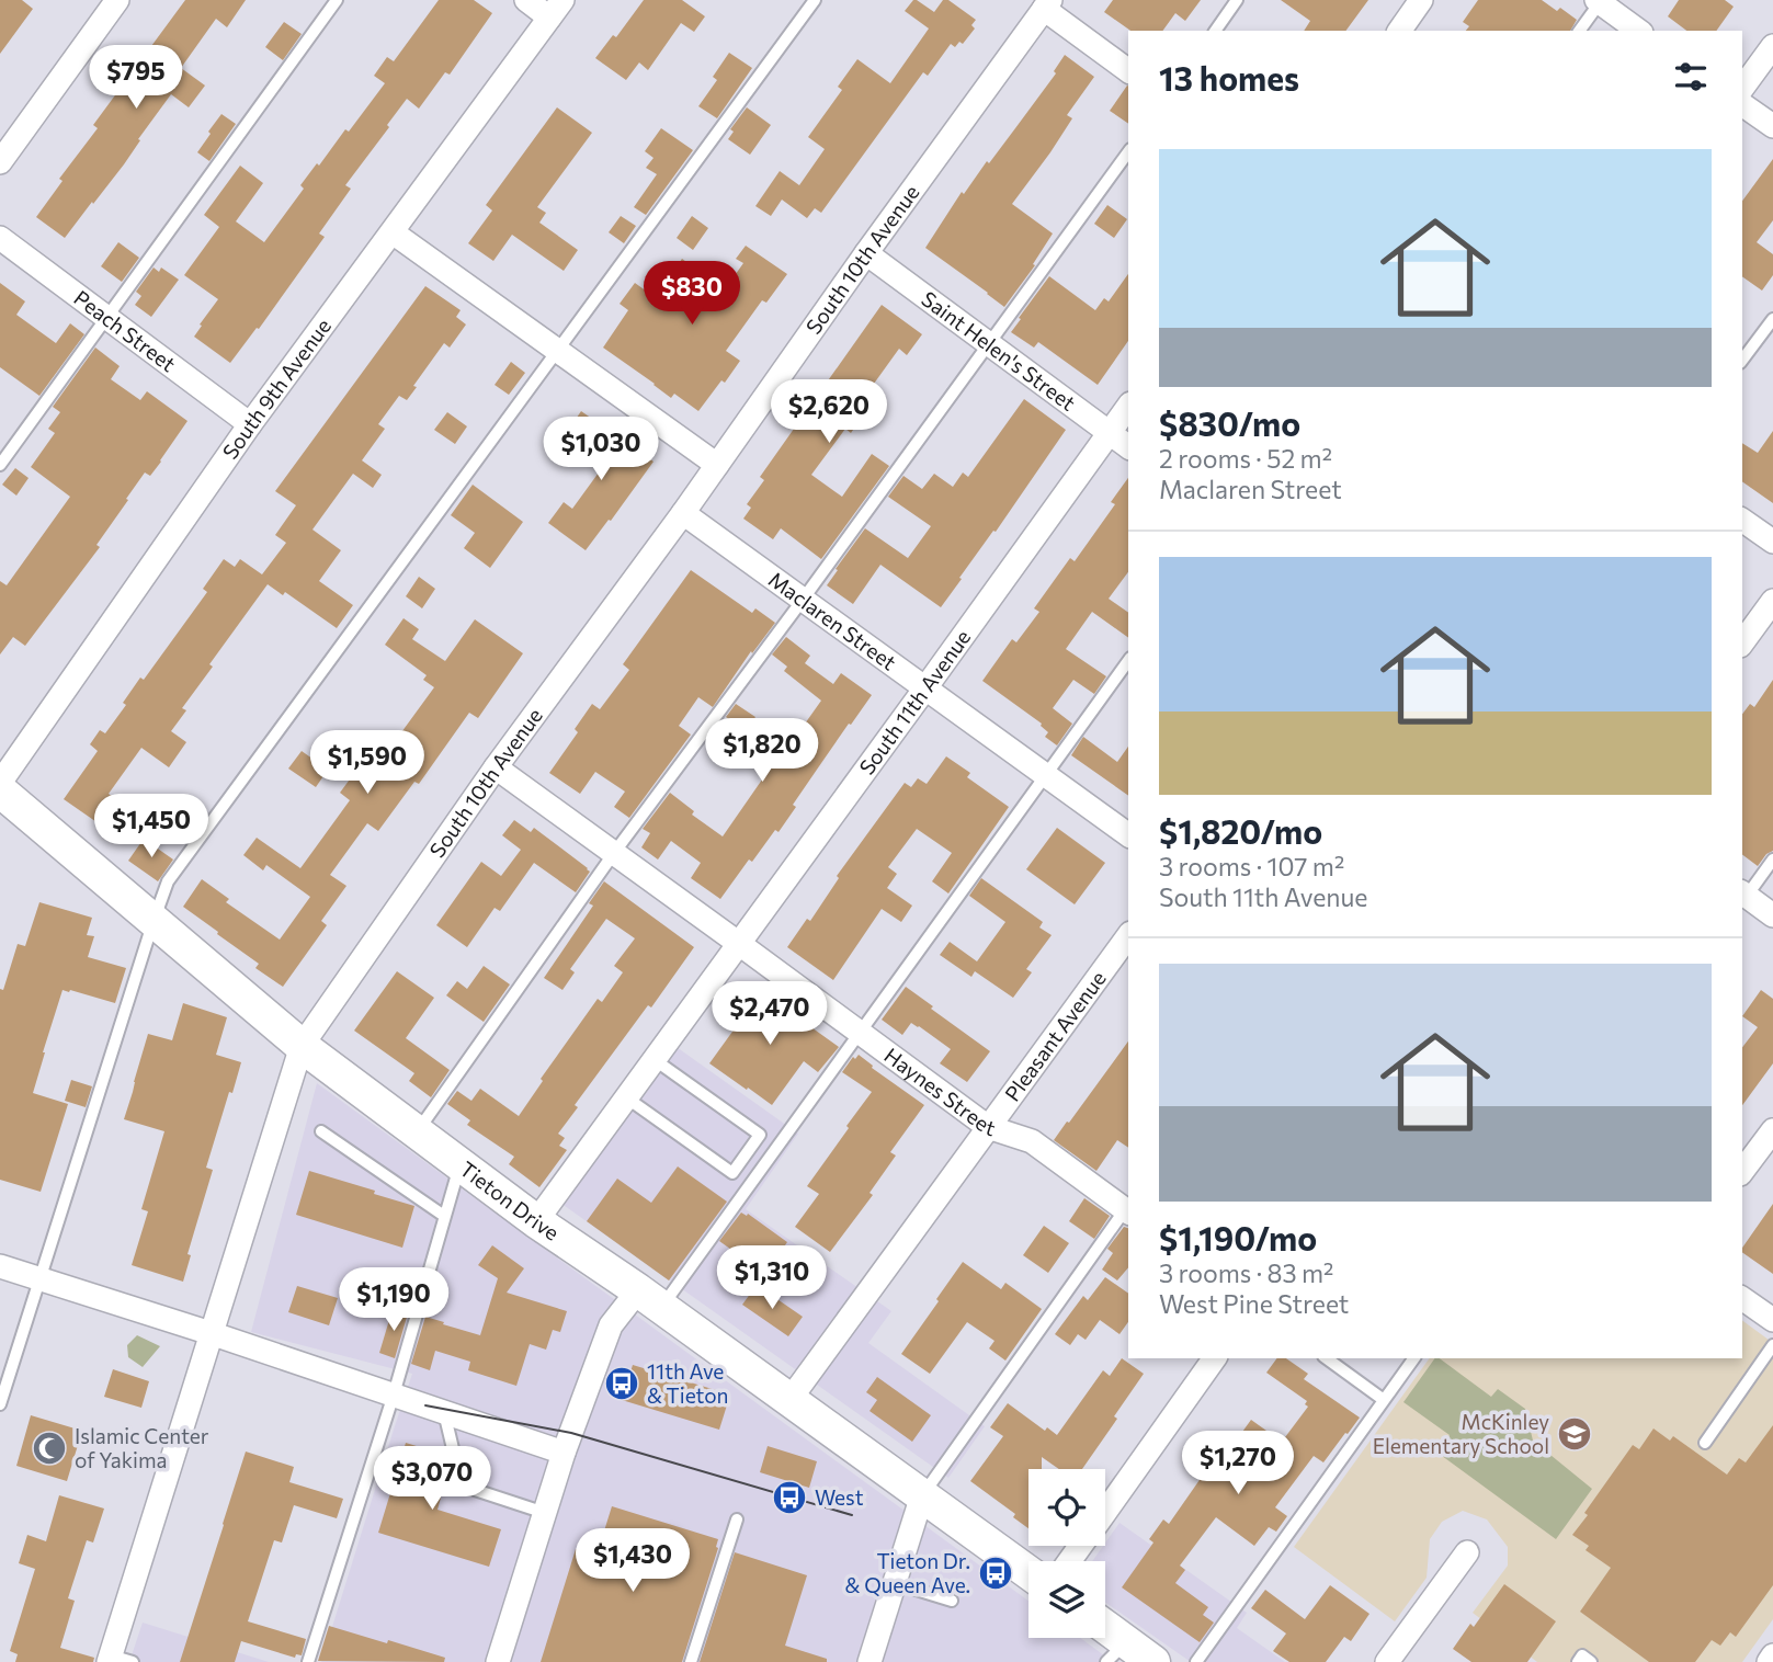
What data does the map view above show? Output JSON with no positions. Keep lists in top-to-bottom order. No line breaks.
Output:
{"streets":{"main road":["Tieton Drive"],"street":["South 10th Avenue","Peach Street","Saint Helen's Street","South 9th Avenue","Maclaren Street","South 11th Avenue","Pleasant Avenue","Haynes Street"]},"crossings":[["South 10th Avenue","Saint Helen's Street"],["South 10th Avenue","Maclaren Street"],["South 10th Avenue","Haynes Street"],["South 10th Avenue","Tieton Drive"],["Peach Street","South 9th Avenue"],["Saint Helen's Street","South 11th Avenue"],["Maclaren Street","South 11th Avenue"],["South 11th Avenue","Haynes Street"],["South 11th Avenue","Tieton Drive"],["Pleasant Avenue","Haynes Street"],["Pleasant Avenue","Tieton Drive"]],"places":{"bus stop":["11th Ave & Tieton","West","Tieton Dr. & Queen Ave."],"school or university":["McKinley Elementary School"],"mosque":["Islamic Center of Yakima"]},"page":{"heading":"13 homes","price":["$795","$830","$2,620","$1,030","$1,820","$1,590","$1,450","$2,470","$1,310","$1,190","$1,270","$3,070","$1,430"],"list":[{"name":"$830/mo","note":"2 rooms · 52 m² · Maclaren Street"},{"name":"$1,820/mo","note":"3 rooms · 107 m² · South 11th Avenue"},{"name":"$1,190/mo","note":"3 rooms · 83 m² · West Pine Street"}]}}
